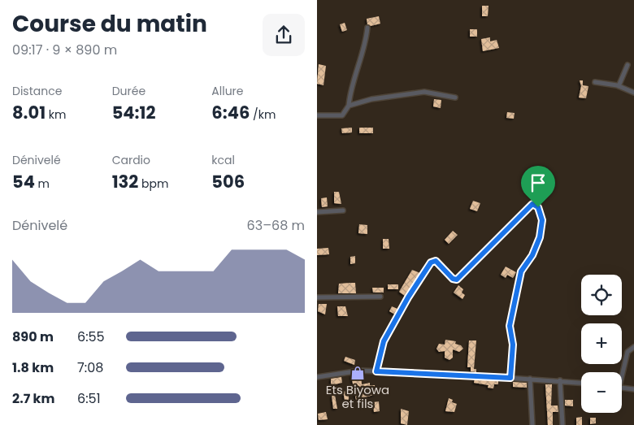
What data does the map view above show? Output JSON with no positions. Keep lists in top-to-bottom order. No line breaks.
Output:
{"places":{"shop":["Ets Biyowa et fils"]},"page":{"heading":["Course du matin","09:17 · 9 × 890 m"],"stats":[["Distance","8.01 km"],["Durée","54:12"],["Allure","6:46 /km"],["Dénivelé","54 m"],["Cardio","132 bpm"],["kcal","506"]],"chart":["Dénivelé","63–68 m"],"map_buttons":["+","−"],"list":[{"name":"890 m","note":"6:55"},{"name":"1.8 km","note":"7:08"},{"name":"2.7 km","note":"6:51"}]}}
